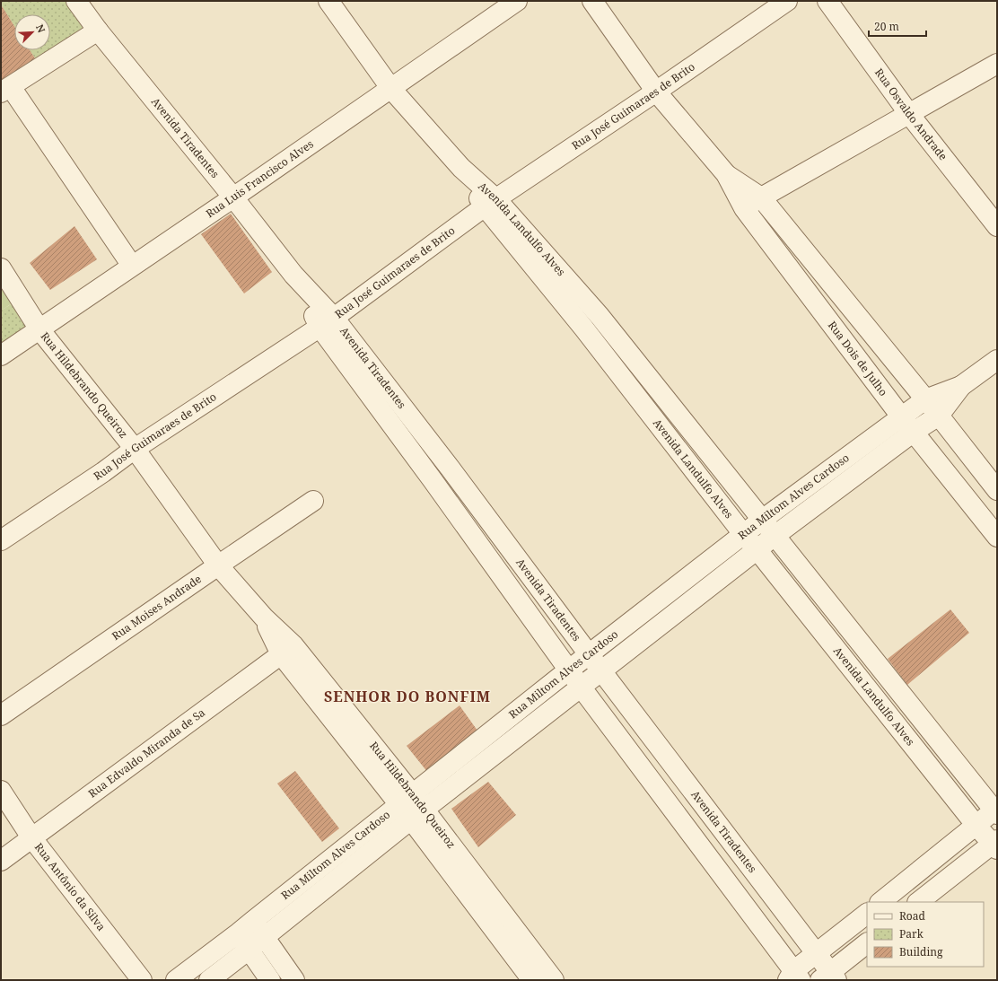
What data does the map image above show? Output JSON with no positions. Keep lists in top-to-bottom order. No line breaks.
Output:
{"streets":{"street":["Rua José Guimaraes de Brito","Rua Osvaldo Andrade","Avenida Tiradentes","Rua Luis Francisco Alves","Avenida Landulfo Alves","Rua Dois de Julho","Rua Hildebrando Queiroz","Rua Miltom Alves Cardoso","Rua Moises Andrade","Rua Edvaldo Miranda de Sa","Rua Antônio da Silva"]},"crossings":[["Rua José Guimaraes de Brito","Avenida Tiradentes"],["Rua José Guimaraes de Brito","Avenida Landulfo Alves"],["Rua José Guimaraes de Brito","Rua Dois de Julho"],["Rua José Guimaraes de Brito","Rua Hildebrando Queiroz"],["Avenida Tiradentes","Rua Luis Francisco Alves"],["Avenida Tiradentes","Rua Miltom Alves Cardoso"],["Rua Luis Francisco Alves","Avenida Landulfo Alves"],["Rua Luis Francisco Alves","Rua Hildebrando Queiroz"],["Avenida Landulfo Alves","Rua Miltom Alves Cardoso"],["Rua Dois de Julho","Rua Miltom Alves Cardoso"],["Rua Hildebrando Queiroz","Rua Miltom Alves Cardoso"],["Rua Hildebrando Queiroz","Rua Moises Andrade"],["Rua Hildebrando Queiroz","Rua Edvaldo Miranda de Sa"],["Rua Edvaldo Miranda de Sa","Rua Antônio da Silva"]],"districts":["SENHOR DO BONFIM"],"legend":["Road","Park","Building"],"scale_bar":"20 m","north":"top right"}
